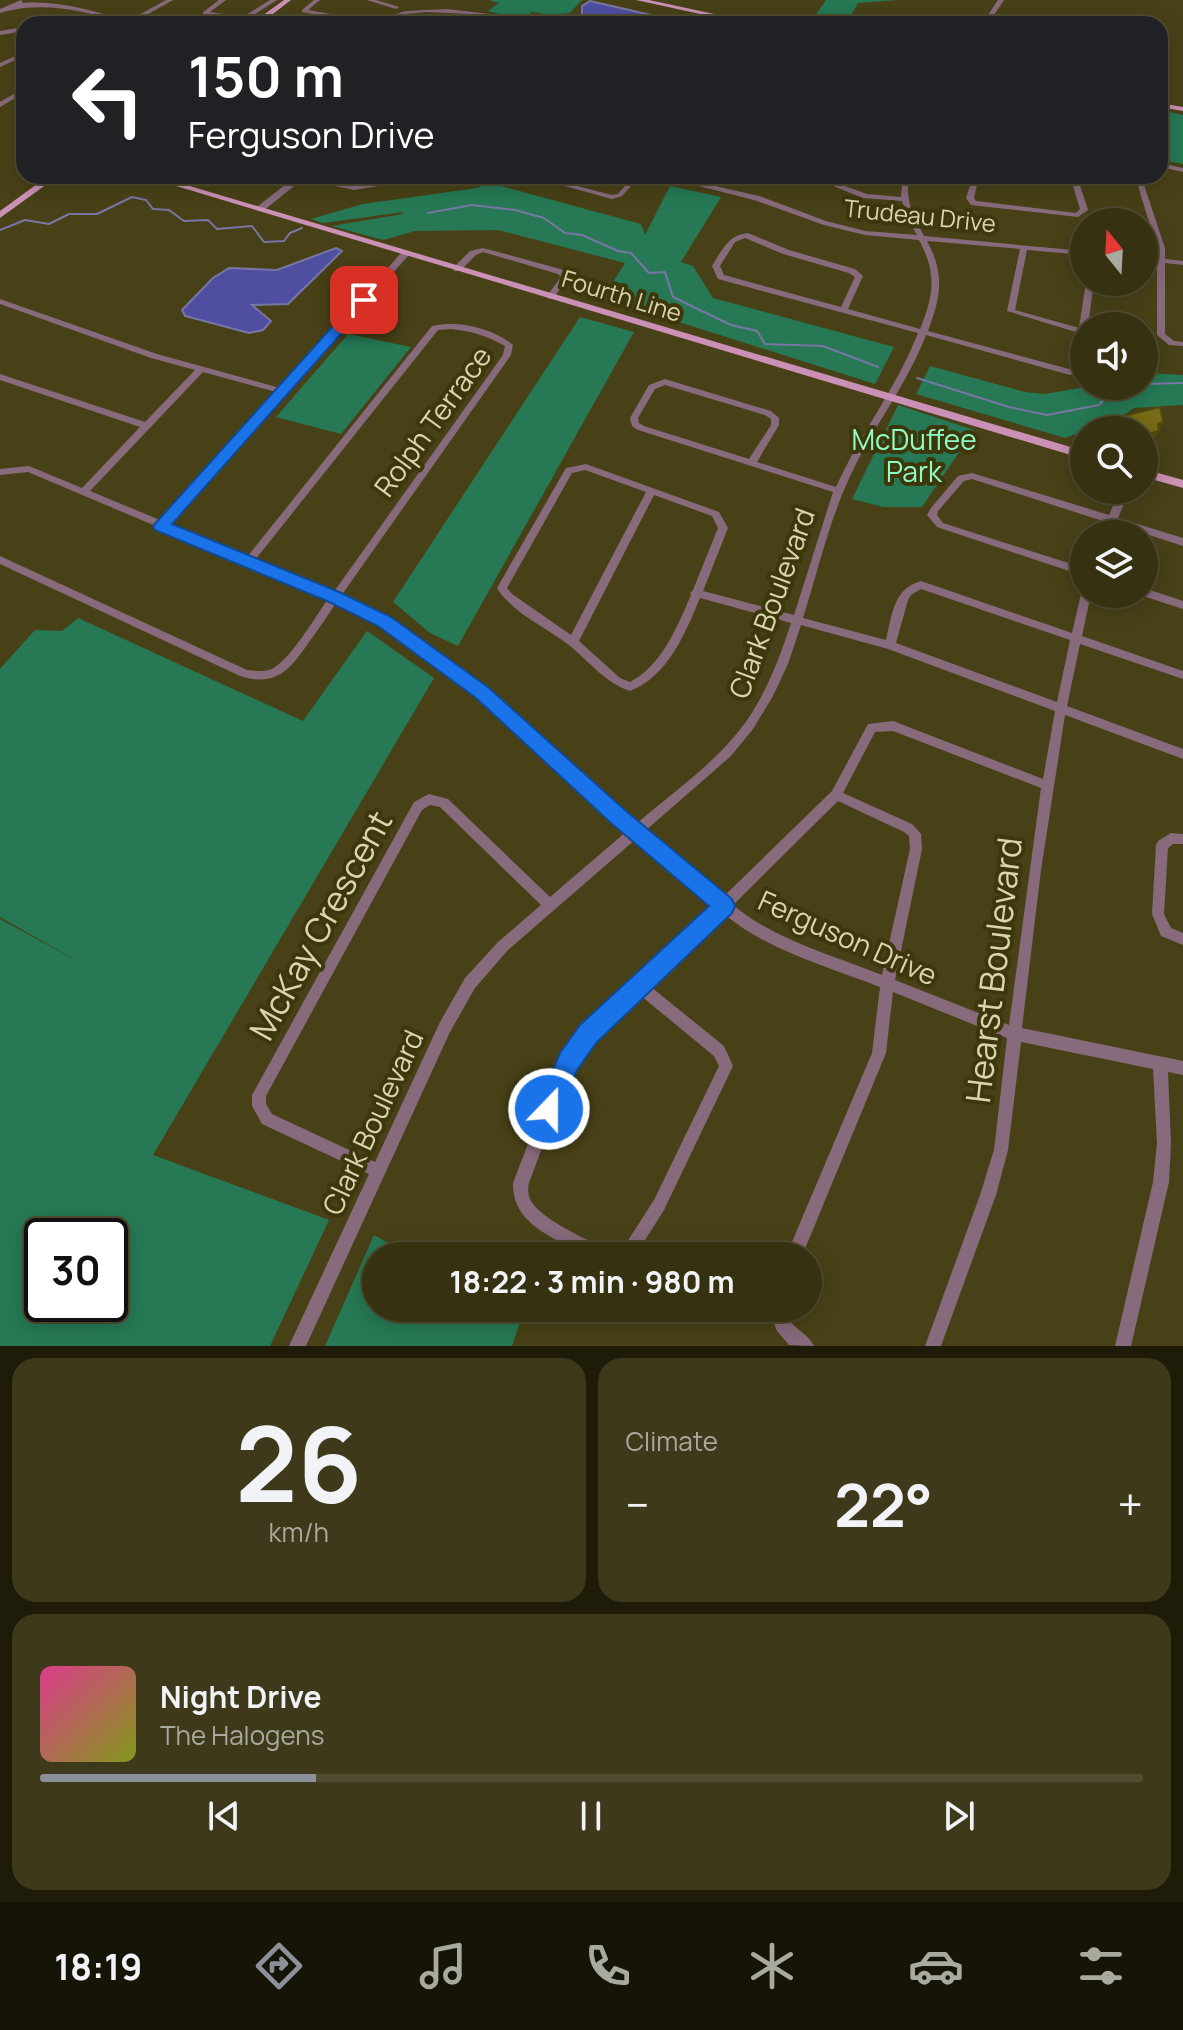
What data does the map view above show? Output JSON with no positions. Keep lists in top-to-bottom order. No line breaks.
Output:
{"streets":{"main road":["Fourth Line"],"street":["Trudeau Drive","Rolph Terrace","Clark Boulevard","McKay Crescent","Ferguson Drive","Hearst Boulevard"]},"crossings":[["Trudeau Drive","Clark Boulevard"],["Fourth Line","Clark Boulevard"],["Rolph Terrace","Ferguson Drive"],["Clark Boulevard","McKay Crescent"],["Clark Boulevard","Ferguson Drive"],["Ferguson Drive","Hearst Boulevard"]],"parks":["McDuffee Park"],"north":"top","page":{"turn":["150 m","Ferguson Drive"],"limit":"30","trip":"18:22 · 3 min · 980 m","tile":[["26","km/h"],"Climate"],"heat":["−","22°","+"],"song":["Night Drive","The Halogens"],"tabs":"18:19"}}
